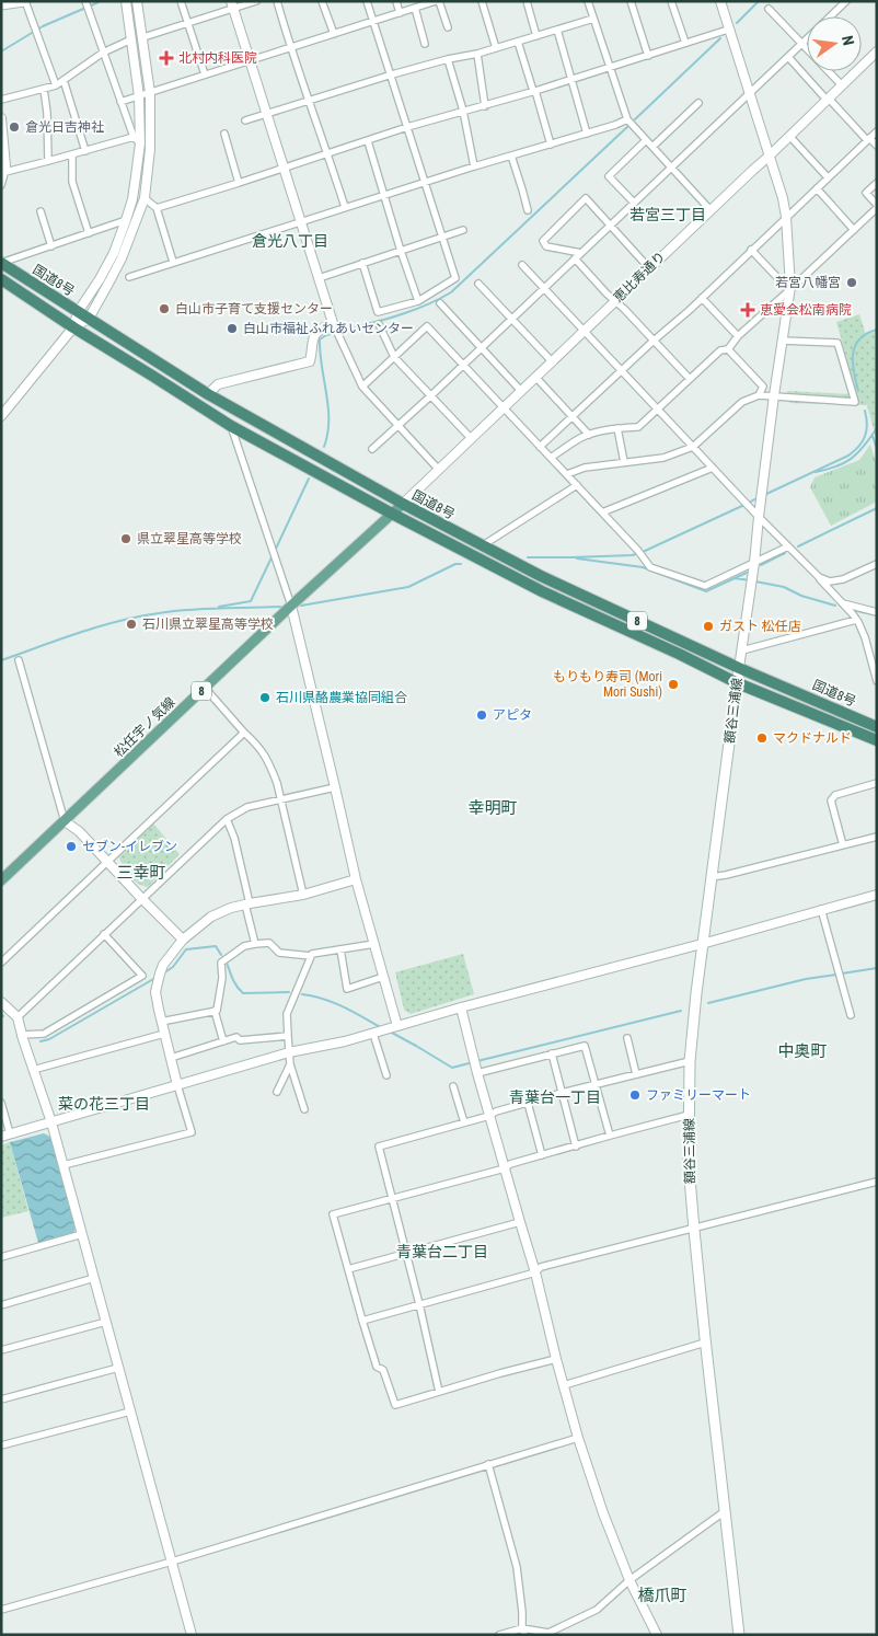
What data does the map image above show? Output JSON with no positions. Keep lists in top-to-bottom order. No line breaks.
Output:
{"streets":{"highway":["国道8号","8"],"main road":["額谷三浦線","松任宇ノ気線"],"street":["恵比寿通り"]},"crossings":[["恵比寿通り","国道8号"],["恵比寿通り","松任宇ノ気線"],["国道8号","額谷三浦線"],["国道8号","松任宇ノ気線"]],"districts":["若宮三丁目","倉光八丁目","幸明町","三幸町","中奥町","青葉台一丁目","菜の花三丁目","青葉台二丁目","橋爪町"],"places":{"health":["北村内科医院","恵愛会松南病院"],"other":["倉光日吉神社","若宮八幡宮","白山市子育て支援センター","白山市福祉ふれあいセンター","県立翠星高等学校","石川県立翠星高等学校","ガスト 松任店","もりもり寿司 (Mori Mori Sushi)","石川県酪農業協同組合","アピタ","マクドナルド","セブン-イレブン","ファミリーマート"]},"north":"right"}
